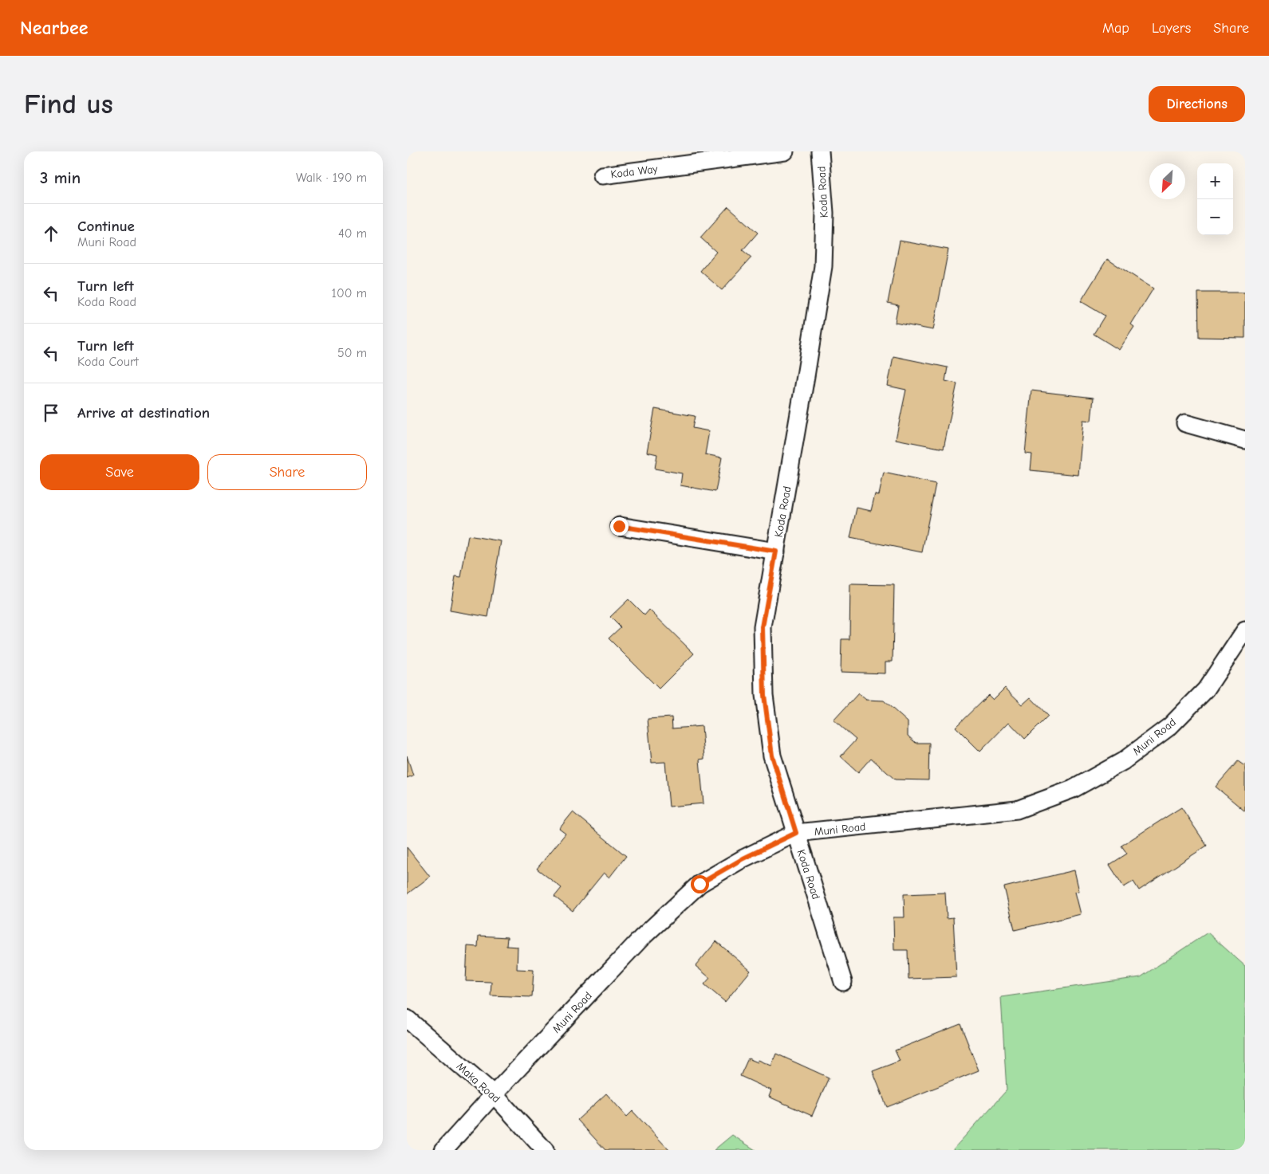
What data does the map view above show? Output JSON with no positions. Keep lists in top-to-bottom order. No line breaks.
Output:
{"streets":{"street":["Koda Way","Koda Road","Muni Road","Maka Road"]},"crossings":[["Koda Road","Muni Road"],["Muni Road","Maka Road"]],"north":"bottom left","page":{"header":"Nearbee","nav":["Map","Layers","Share"],"buttons":["Directions",["Save","Share"]],"title":"Find us","heading":["3 min","Walk · 190 m"],"map_buttons":["+","−"],"list":[["Continue","Muni Road","40 m"],["Turn left","Koda Road","100 m"],["Turn left","Koda Court","50 m"],"Arrive at destination"]}}
